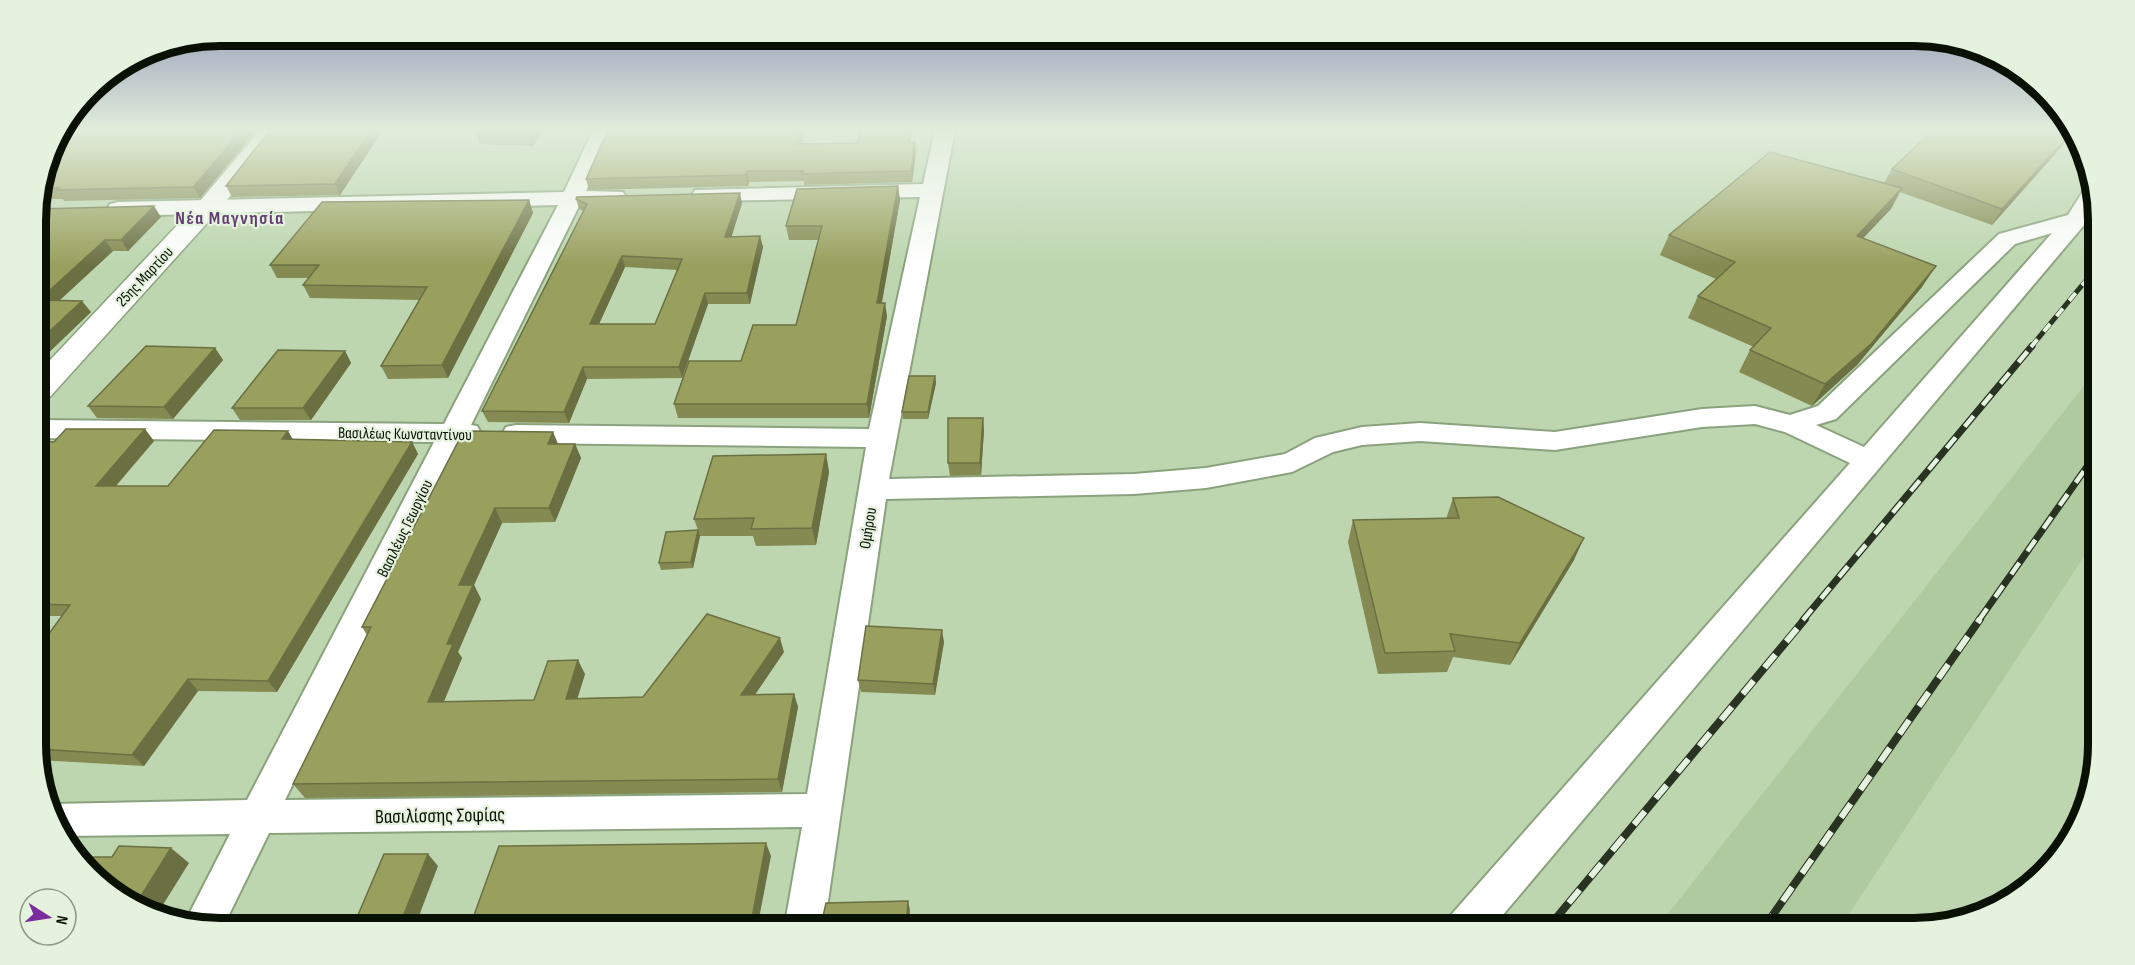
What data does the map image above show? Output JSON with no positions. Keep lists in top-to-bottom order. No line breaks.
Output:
{"streets":{"street":["25ης Μαρτίου","Βασιλέως Κωνσταντίνου","Βασιλέως Γεωργίου","Ομήρου","Βασιλίσσης Σοφίας"]},"crossings":[["Βασιλέως Κωνσταντίνου","Βασιλέως Γεωργίου"],["Βασιλέως Κωνσταντίνου","Ομήρου"],["Βασιλέως Γεωργίου","Βασιλίσσης Σοφίας"],["Ομήρου","Βασιλίσσης Σοφίας"]],"districts":["Νέα Μαγνησία"],"north":"right"}
